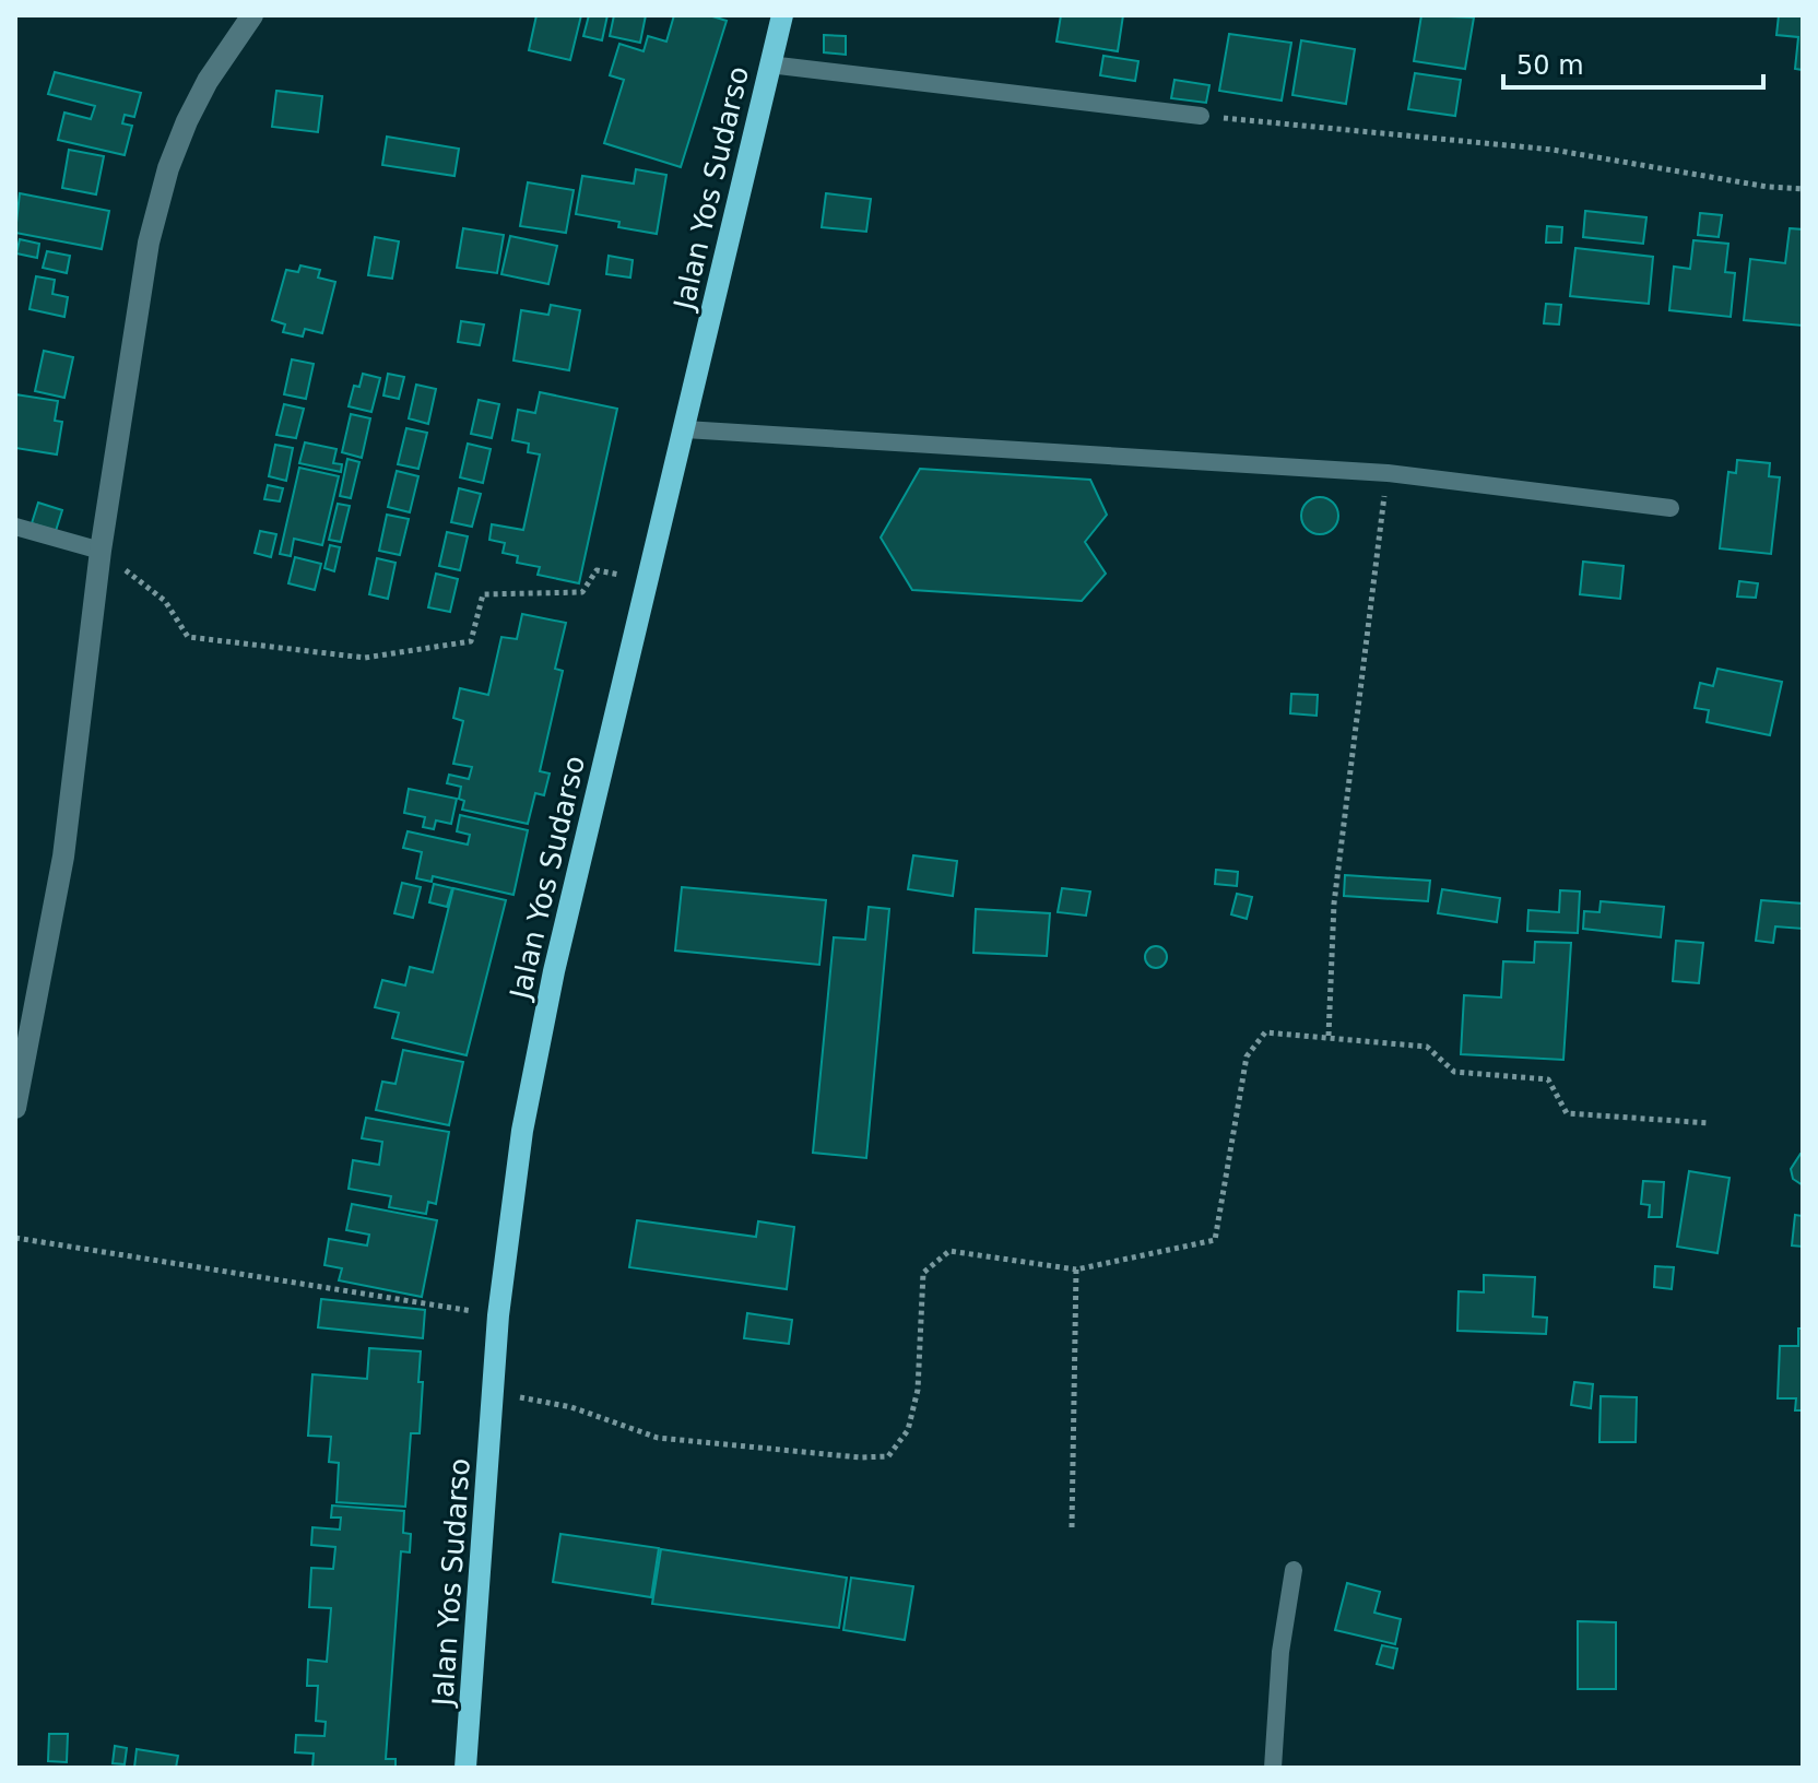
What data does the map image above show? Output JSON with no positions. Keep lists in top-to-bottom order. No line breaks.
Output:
{"streets":{"main road":["Jalan Yos Sudarso"]},"scale_bar":"50 m"}
